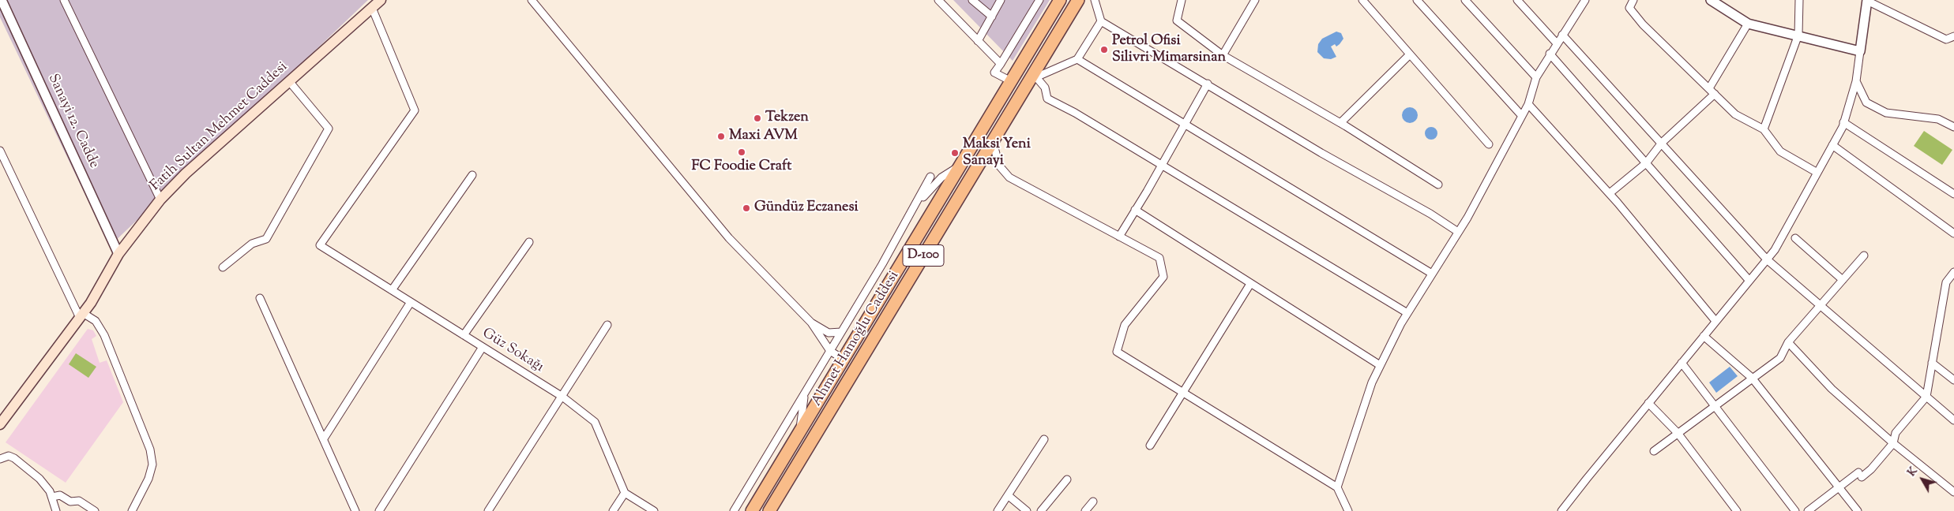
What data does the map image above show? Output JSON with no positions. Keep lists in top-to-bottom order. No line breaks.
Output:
{"streets":{"highway":["D-100","Ahmet Hamoğlu Caddesi"],"main road":["Fatih Sultan Mehmet Caddesi"],"street":["Sanayi 12. Cadde","Güz Sokağı"]},"crossings":[["Sanayi 12. Cadde","Fatih Sultan Mehmet Caddesi"],["Fatih Sultan Mehmet Caddesi","Güz Sokağı"]],"places":["Petrol Ofisi Silivri Mimarsinan","Tekzen","Maxi AVM","FC Foodie Craft","Maksi Yeni Sanayi","Gündüz Eczanesi"],"north":"top left"}
